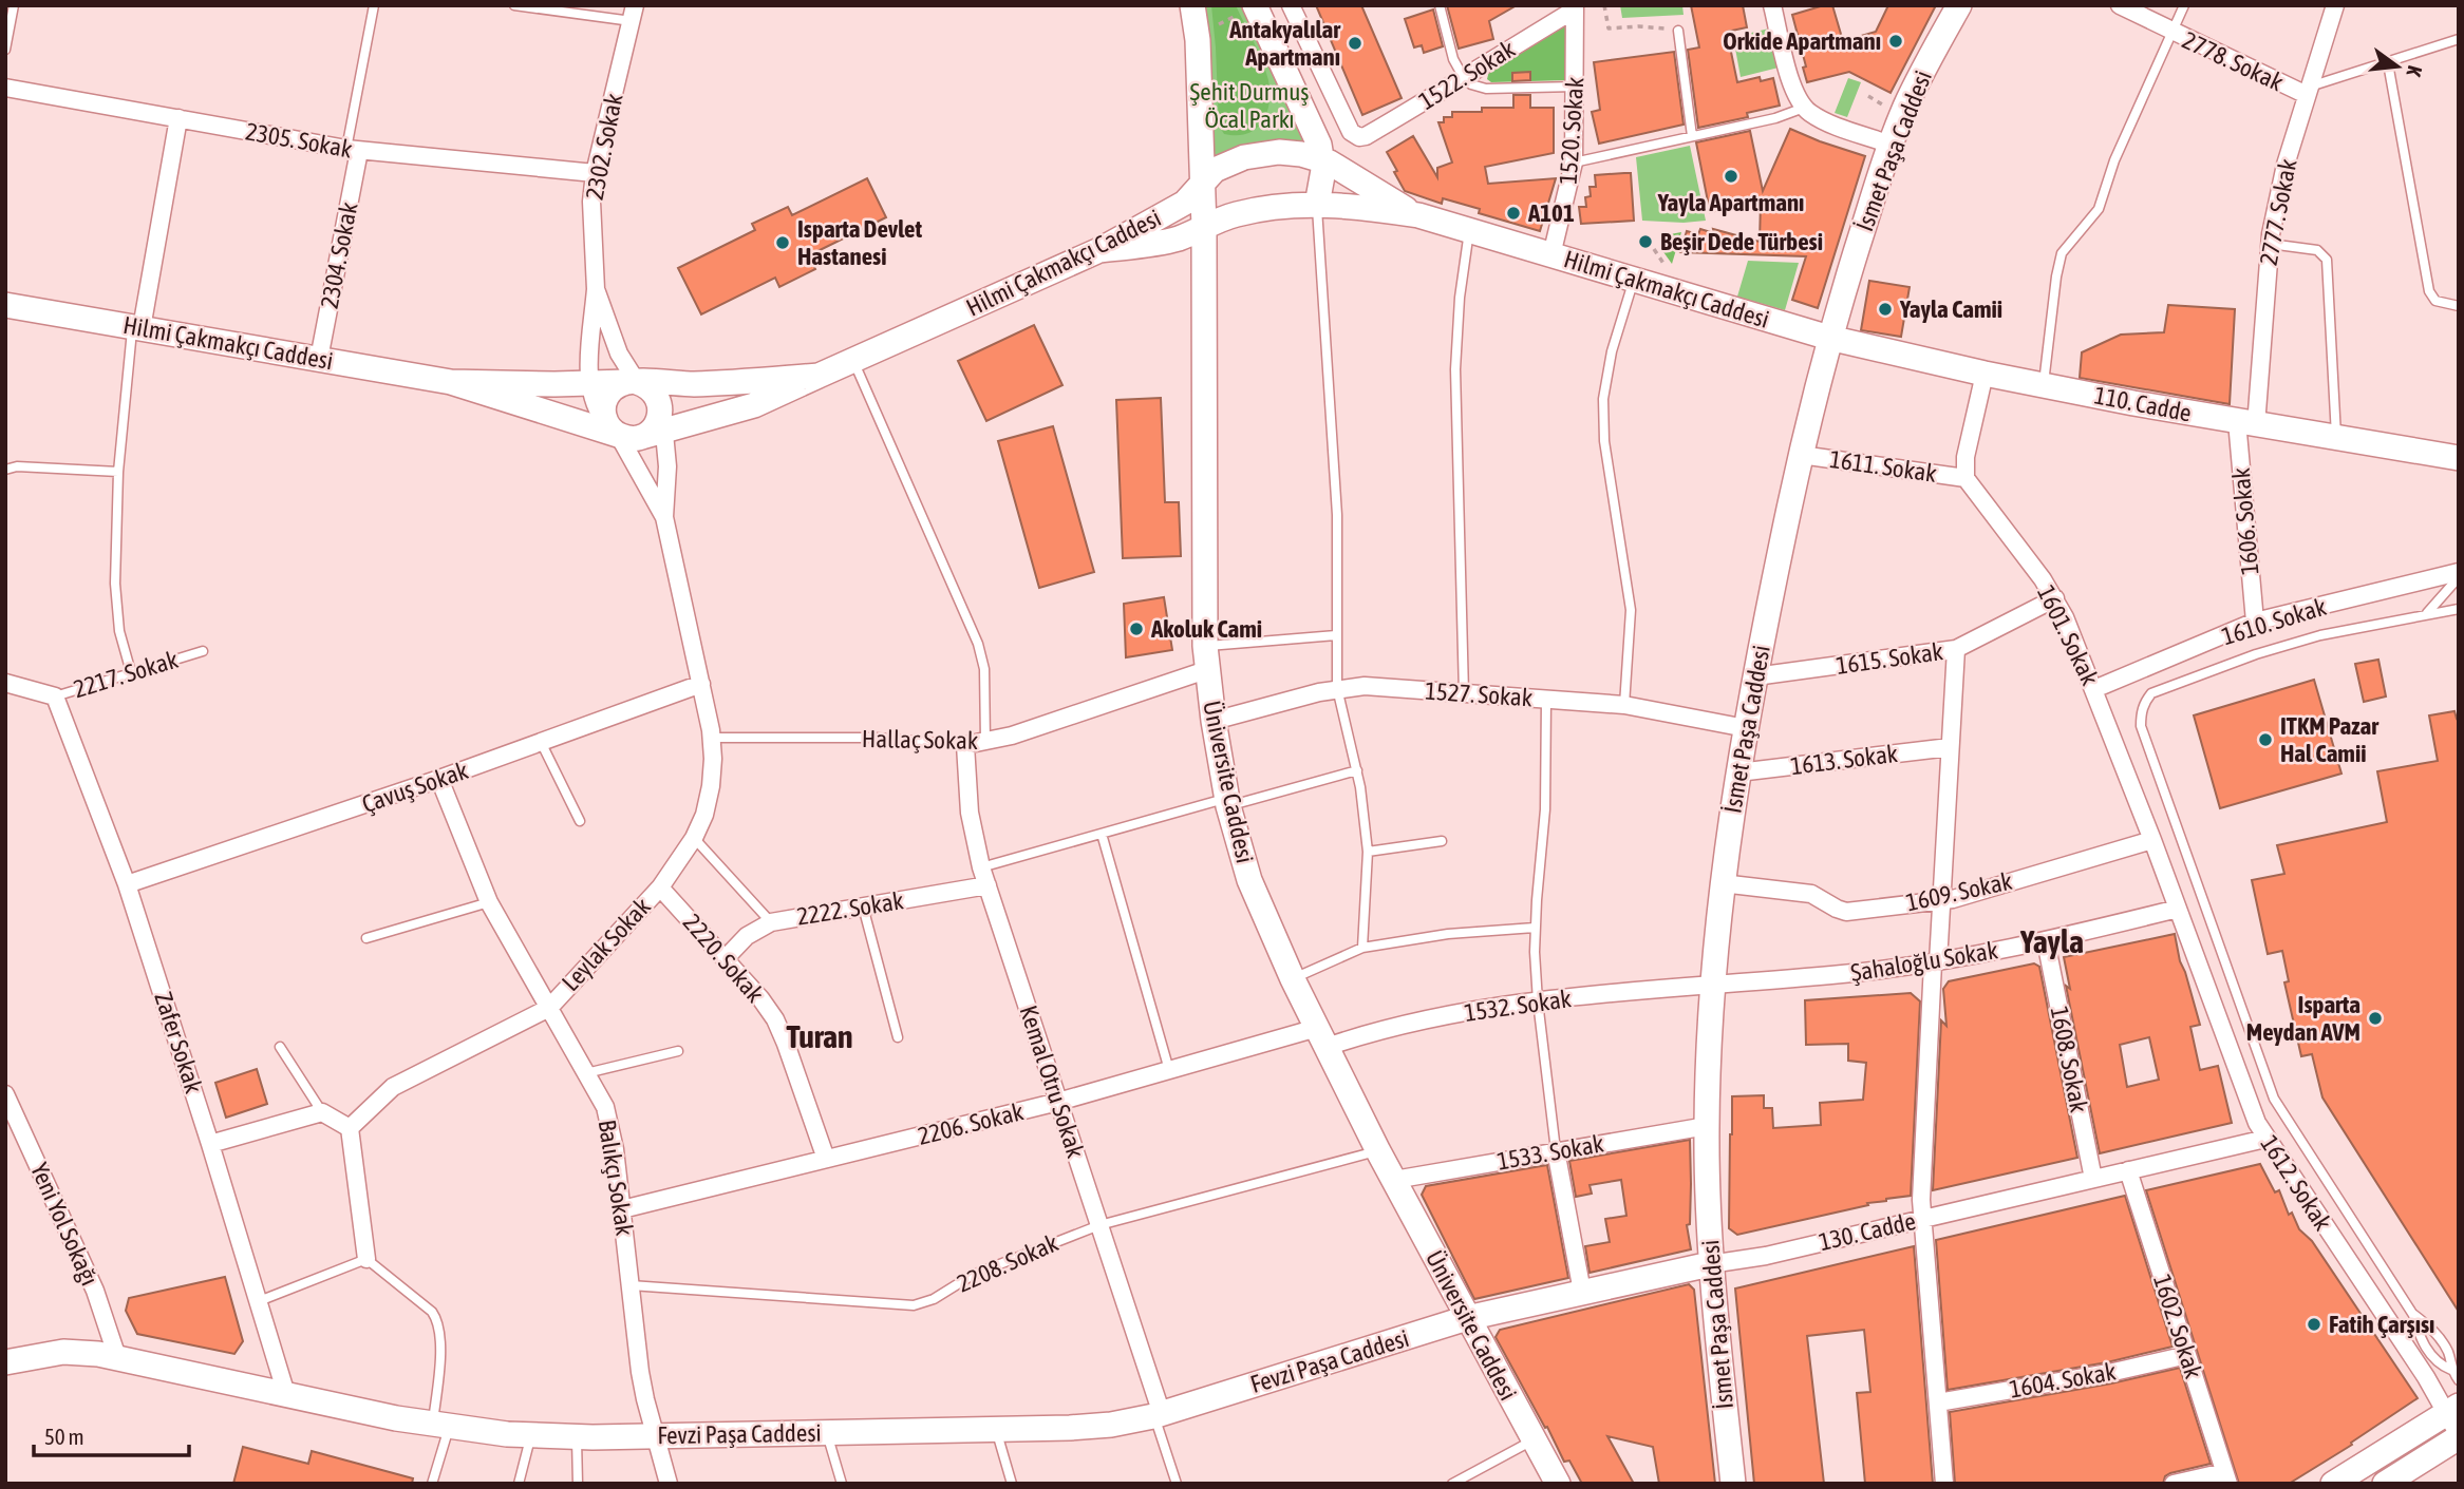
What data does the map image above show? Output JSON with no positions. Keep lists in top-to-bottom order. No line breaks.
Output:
{"streets":{"main road":["İsmet Paşa Caddesi","Hilmi Çakmakçı Caddesi","110. Cadde","Üniversite Caddesi","130. Cadde","Fevzi Paşa Caddesi"],"street":["2778. Sokak","1522. Sokak","1520. Sokak","2305. Sokak","2302. Sokak","2777. Sokak","2304. Sokak","1611. Sokak","1606. Sokak","1610. Sokak","1601. Sokak","1615. Sokak","2217. Sokak","1527. Sokak","Hallaç Sokak","1613. Sokak","Çavuş Sokak","1609. Sokak","2222. Sokak","Leylak Sokak","2220. Sokak","Şahaloğlu Sokak","1532. Sokak","Zafer Sokak","1608. Sokak","Kemal Otru Sokak","2206. Sokak","1533. Sokak","Balıkçı Sokak","1612. Sokak","Yeni Yol Sokağı","1602. Sokak","1604. Sokak"],"lane":["2208. Sokak"]},"crossings":[["2778. Sokak","2777. Sokak"],["1522. Sokak","1520. Sokak"],["1520. Sokak","Hilmi Çakmakçı Caddesi"],["2305. Sokak","2302. Sokak"],["2305. Sokak","2304. Sokak"],["2302. Sokak","Hilmi Çakmakçı Caddesi"],["2302. Sokak","Leylak Sokak"],["İsmet Paşa Caddesi","Hilmi Çakmakçı Caddesi"],["İsmet Paşa Caddesi","110. Cadde"],["İsmet Paşa Caddesi","1611. Sokak"],["İsmet Paşa Caddesi","1615. Sokak"],["İsmet Paşa Caddesi","1527. Sokak"],["İsmet Paşa Caddesi","1613. Sokak"],["İsmet Paşa Caddesi","1609. Sokak"],["İsmet Paşa Caddesi","Şahaloğlu Sokak"],["İsmet Paşa Caddesi","1532. Sokak"],["İsmet Paşa Caddesi","1533. Sokak"],["İsmet Paşa Caddesi","130. Cadde"],["2777. Sokak","110. Cadde"],["2777. Sokak","1606. Sokak"],["2304. Sokak","Hilmi Çakmakçı Caddesi"],["Hilmi Çakmakçı Caddesi","110. Cadde"],["Hilmi Çakmakçı Caddesi","Üniversite Caddesi"],["Hilmi Çakmakçı Caddesi","Leylak Sokak"],["110. Cadde","1606. Sokak"],["1611. Sokak","1601. Sokak"],["1606. Sokak","1610. Sokak"],["1610. Sokak","1601. Sokak"],["1601. Sokak","1615. Sokak"],["1601. Sokak","1609. Sokak"],["1601. Sokak","Şahaloğlu Sokak"],["1601. Sokak","1612. Sokak"],["2217. Sokak","Zafer Sokak"],["1527. Sokak","Üniversite Caddesi"],["Hallaç Sokak","Üniversite Caddesi"],["Hallaç Sokak","Leylak Sokak"],["Hallaç Sokak","Kemal Otru Sokak"],["Üniversite Caddesi","1532. Sokak"],["Üniversite Caddesi","2206. Sokak"],["Üniversite Caddesi","1533. Sokak"],["Üniversite Caddesi","130. Cadde"],["Üniversite Caddesi","2208. Sokak"],["Üniversite Caddesi","Fevzi Paşa Caddesi"],["Çavuş Sokak","Leylak Sokak"],["Çavuş Sokak","Zafer Sokak"],["Çavuş Sokak","Balıkçı Sokak"],["2222. Sokak","2220. Sokak"],["2222. Sokak","Kemal Otru Sokak"],["Leylak Sokak","2220. Sokak"],["Leylak Sokak","Balıkçı Sokak"],["2220. Sokak","2206. Sokak"],["Şahaloğlu Sokak","1532. Sokak"],["Şahaloğlu Sokak","1608. Sokak"],["Şahaloğlu Sokak","1612. Sokak"],["1532. Sokak","2206. Sokak"],["Zafer Sokak","Fevzi Paşa Caddesi"],["1608. Sokak","130. Cadde"],["Kemal Otru Sokak","2206. Sokak"],["Kemal Otru Sokak","2208. Sokak"],["Kemal Otru Sokak","Fevzi Paşa Caddesi"],["2206. Sokak","Balıkçı Sokak"],["Balıkçı Sokak","2208. Sokak"],["Balıkçı Sokak","Fevzi Paşa Caddesi"],["1612. Sokak","130. Cadde"],["Yeni Yol Sokağı","Fevzi Paşa Caddesi"],["130. Cadde","1602. Sokak"],["130. Cadde","Fevzi Paşa Caddesi"],["1602. Sokak","1604. Sokak"]],"districts":["Yayla","Turan"],"parks":["Şehit Durmuş Öcal Parkı"],"places":["Orkide Apartmanı","Antakyalılar Apartmanı","Yayla Apartmanı","A101","Beşir Dede Türbesi","Isparta Devlet Hastanesi","Yayla Camii","Akoluk Cami","ITKM Pazar Hal Camii","Isparta Meydan AVM","Fatih Çarşısı"],"scale_bar":"50 m","north":"right"}
